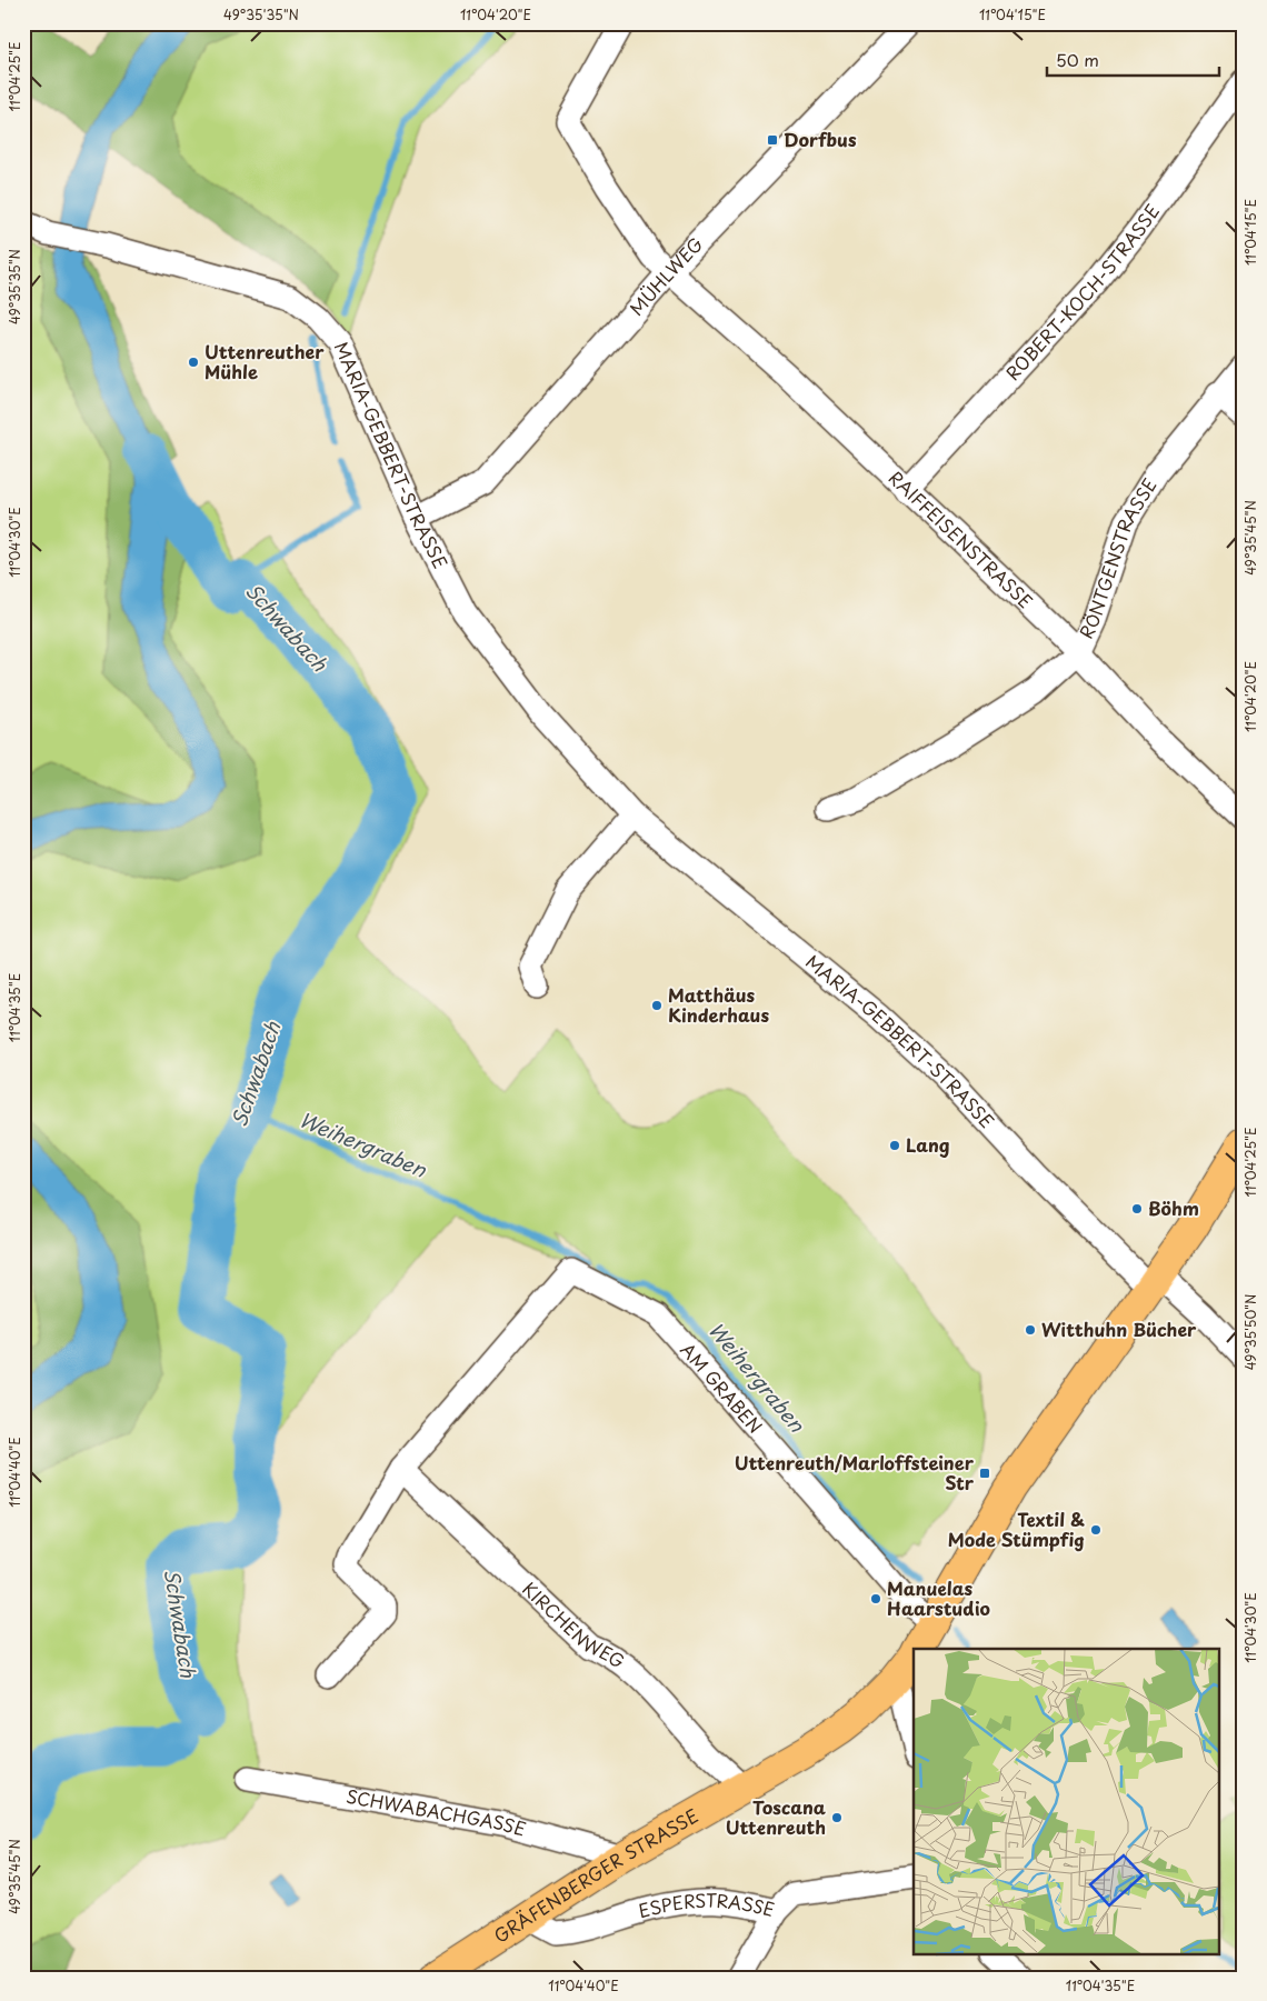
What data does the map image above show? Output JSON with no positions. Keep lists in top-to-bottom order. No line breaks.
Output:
{"streets":{"main road":["GRÄFENBERGER STRASSE"],"street":["MÜHLWEG","ROBERT-KOCH-STRASSE","MARIA-GEBBERT-STRASSE","RAIFFEISENSTRASSE","RÖNTGENSTRASSE","AM GRABEN","KIRCHENWEG","SCHWABACHGASSE","ESPERSTRASSE"]},"crossings":[["MÜHLWEG","MARIA-GEBBERT-STRASSE"],["MÜHLWEG","RAIFFEISENSTRASSE"],["ROBERT-KOCH-STRASSE","RAIFFEISENSTRASSE"],["MARIA-GEBBERT-STRASSE","GRÄFENBERGER STRASSE"],["RAIFFEISENSTRASSE","RÖNTGENSTRASSE"],["AM GRABEN","KIRCHENWEG"],["AM GRABEN","GRÄFENBERGER STRASSE"],["KIRCHENWEG","GRÄFENBERGER STRASSE"],["SCHWABACHGASSE","GRÄFENBERGER STRASSE"],["GRÄFENBERGER STRASSE","ESPERSTRASSE"]],"water":["Schwabach","Weihergraben"],"places":{"transit":["Dorfbus","Uttenreuth/Marloffsteiner Str"],"other":["Uttenreuther Mühle","Matthäus Kinderhaus","Lang","Böhm","Witthuhn Bücher","Textil & Mode Stümpfig","Manuelas Haarstudio","Toscana Uttenreuth"]},"scale_bar":"50 m","coordinates":["49°35'35\"N","11°04'20\"E","11°04'15\"E","11°04'25\"E","49°35'45\"N","11°04'30\"E","11°04'35\"E","49°35'50\"N","11°04'40\"E"]}
